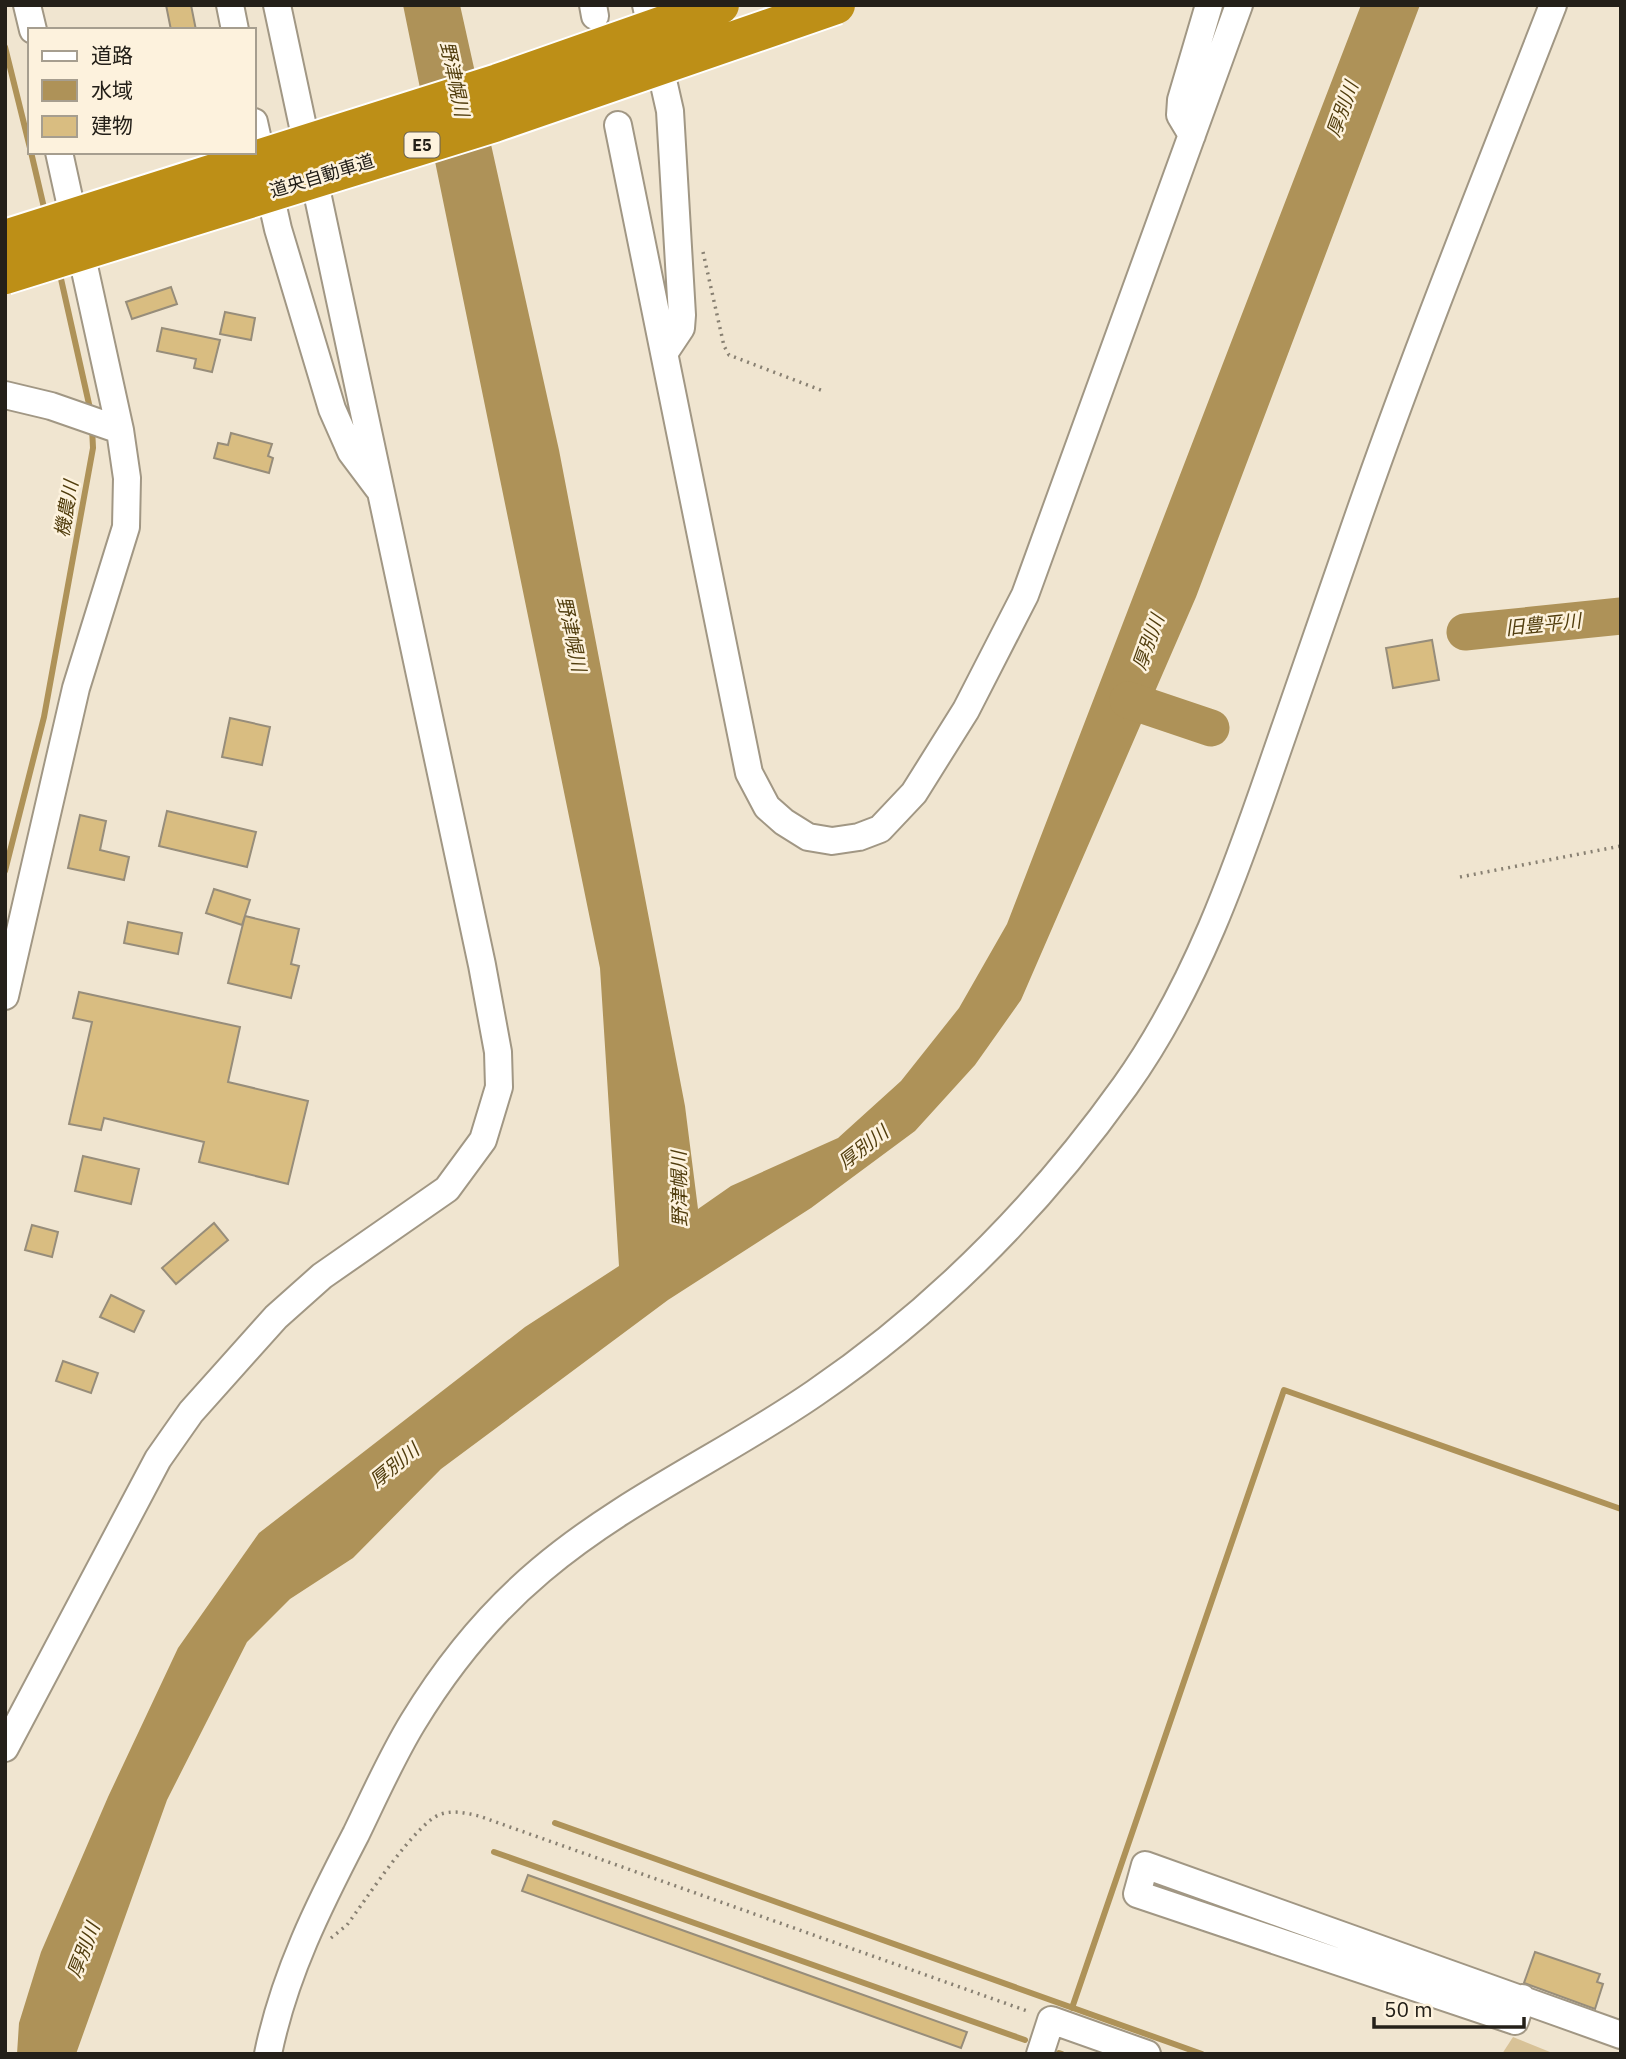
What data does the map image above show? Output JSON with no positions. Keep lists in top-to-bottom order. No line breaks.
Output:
{"streets":{"highway":["E5","道央自動車道"]},"water":["野津幌川","厚別川","機農川","旧豊平川"],"legend":["道路","水域","建物"],"scale_bar":"50 m"}
